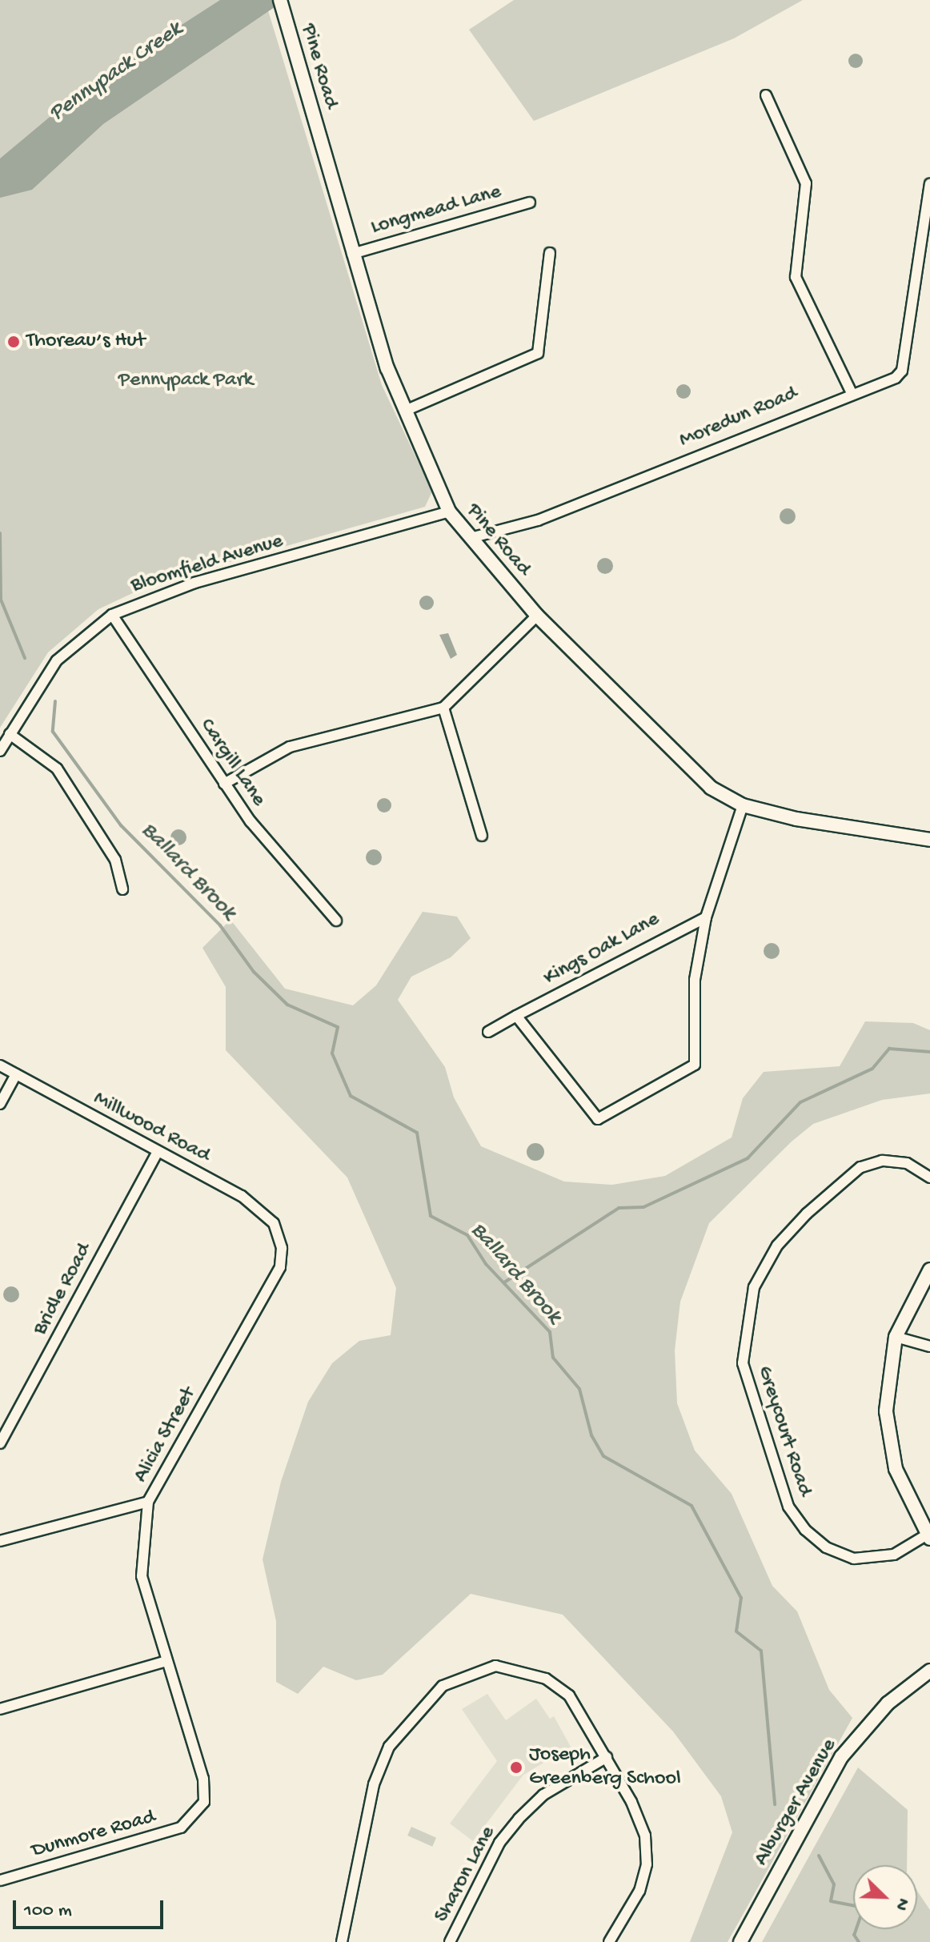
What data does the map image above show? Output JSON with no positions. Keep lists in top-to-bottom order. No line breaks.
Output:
{"streets":{"street":["Pine Road","Longmead Lane","Moredun Road","Bloomfield Avenue","Cargill Lane","Kings Oak Lane","Millwood Road","Bridle Road","Greycourt Road","Alicia Street","Alburger Avenue","Dunmore Road","Sharon Lane"]},"crossings":[["Pine Road","Longmead Lane"],["Pine Road","Moredun Road"],["Pine Road","Bloomfield Avenue"],["Bloomfield Avenue","Cargill Lane"],["Millwood Road","Bridle Road"],["Millwood Road","Alicia Street"],["Alicia Street","Dunmore Road"]],"water":["Pennypack Creek","Ballard Brook"],"parks":["Pennypack Park"],"places":["Thoreau’s Hut","Joseph Greenberg School"],"scale_bar":"100 m","north":"bottom right"}
